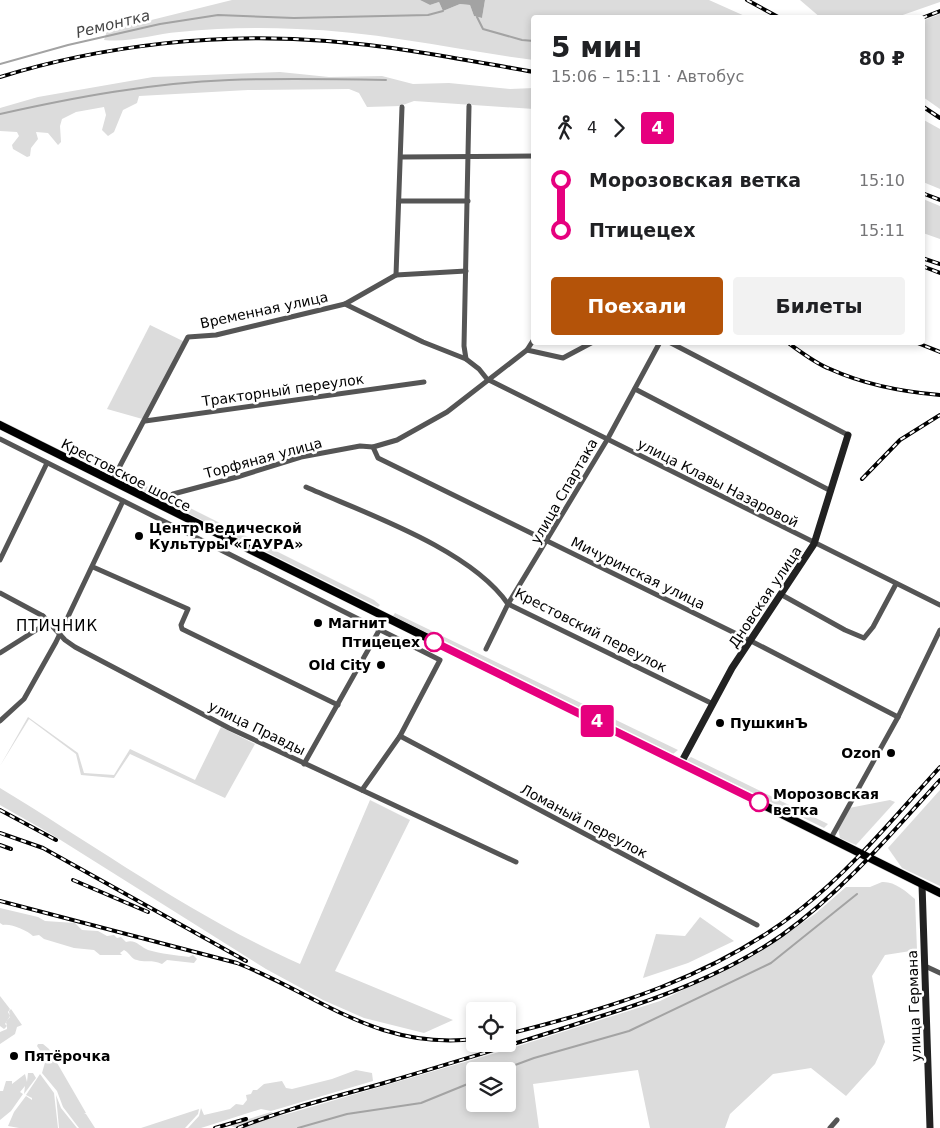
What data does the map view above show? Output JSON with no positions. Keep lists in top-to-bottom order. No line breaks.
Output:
{"streets":{"main road":["Крестовское шоссе"],"street":["Временная улица","Тракторный переулок","Торфяная улица","улица Клавы Назаровой","улица Спартака","Мичуринская улица","Дновская улица","Крестовский переулок","улица Правды","Ломаный переулок","улица Германа"]},"crossings":[["Временная улица","Тракторный переулок"],["Временная улица","Торфяная улица"],["Временная улица","Крестовское шоссе"],["Временная улица","улица Клавы Назаровой"],["Торфяная улица","улица Клавы Назаровой"],["Торфяная улица","Мичуринская улица"],["Крестовское шоссе","Дновская улица"],["Крестовское шоссе","улица Германа"],["улица Клавы Назаровой","улица Спартака"],["улица Клавы Назаровой","Дновская улица"],["улица Спартака","Мичуринская улица"],["улица Спартака","Крестовский переулок"],["Мичуринская улица","Дновская улица"],["Дновская улица","Крестовский переулок"]],"districts":["ПТИЧНИК"],"water":["Ремонтка"],"places":["Центр Ведической Культуры «ГАУРА»","Магнит","Птицецех","Old City","ПушкинЪ","Ozon","Морозовская ветка","Пятёрочка"],"lines":["bus line 4"],"page":{"on_map":"4","heading":["5 мин","15:06 – 15:11 · Автобус","80 ₽"],"legs":["4","4"],"list":[{"name":"Морозовская ветка","value":"15:10"},{"name":"Птицецех","value":"15:11"}],"buttons":["Поехали","Билеты"]}}
